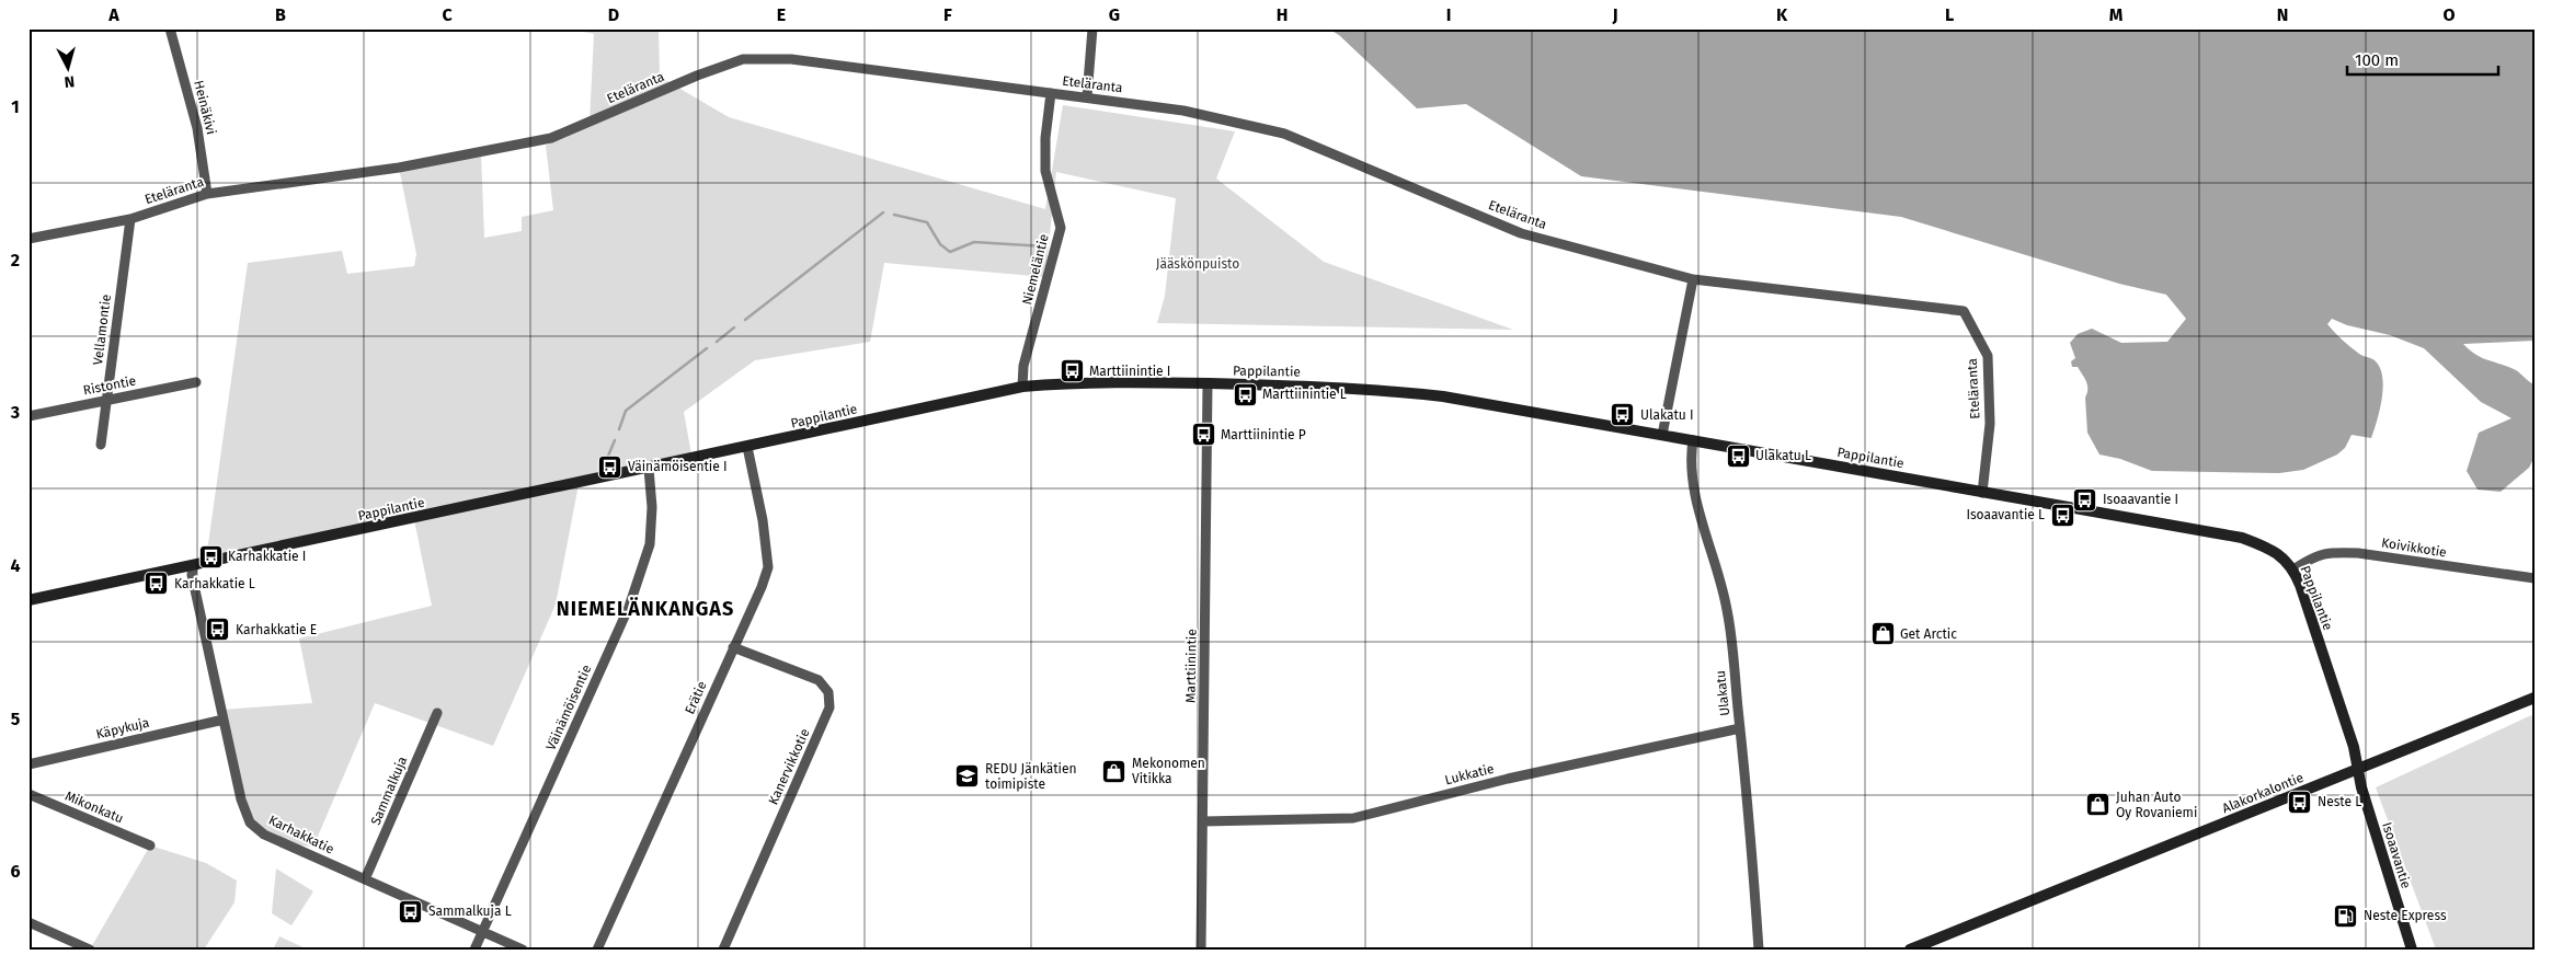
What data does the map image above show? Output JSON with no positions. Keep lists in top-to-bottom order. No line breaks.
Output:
{"streets":{"street":["Eteläranta","Heinäkivi","Niemeläntie","Vellamontie","Pappilantie","Ristontie","Koivikkotie","Marttiinintie","Ulakatu","Erätie","Väinämöisentie","Käpykuja","Kanervikkotie","Lukkatie","Sammalkuja","Alakorkalontie","Mikonkatu","Karhakkatie","Isoaavantie"]},"crossings":[["Eteläranta","Heinäkivi"],["Eteläranta","Niemeläntie"],["Eteläranta","Vellamontie"],["Eteläranta","Pappilantie"],["Niemeläntie","Pappilantie"],["Vellamontie","Ristontie"],["Pappilantie","Koivikkotie"],["Pappilantie","Marttiinintie"],["Pappilantie","Ulakatu"],["Pappilantie","Erätie"],["Pappilantie","Väinämöisentie"],["Pappilantie","Alakorkalontie"],["Pappilantie","Karhakkatie"],["Pappilantie","Isoaavantie"],["Marttiinintie","Lukkatie"],["Ulakatu","Lukkatie"],["Erätie","Kanervikkotie"],["Väinämöisentie","Karhakkatie"],["Käpykuja","Karhakkatie"],["Sammalkuja","Karhakkatie"],["Alakorkalontie","Isoaavantie"]],"districts":["NIEMELÄNKANGAS"],"parks":["Jääskönpuisto"],"places":{"bus stop":["Marttiinintie I","Marttiinintie L","Ulakatu I","Marttiinintie P","Ulakatu L","Väinämöisentie I","Isoaavantie I","Isoaavantie L","Karhakkatie I","Karhakkatie L","Karhakkatie E","Neste L","Sammalkuja L"],"shop":["Get Arctic","Mekonomen Vitikka","Juhan Auto Oy Rovaniemi"],"school or university":["REDU Jänkätien toimipiste"],"fuel station":["Neste Express"]},"scale_bar":"100 m","north":"bottom","grid":{"columns":["A","B","C","D","E","F","G","H","I","J","K","L","M","N","O"],"rows":["1","2","3","4","5","6"]}}
